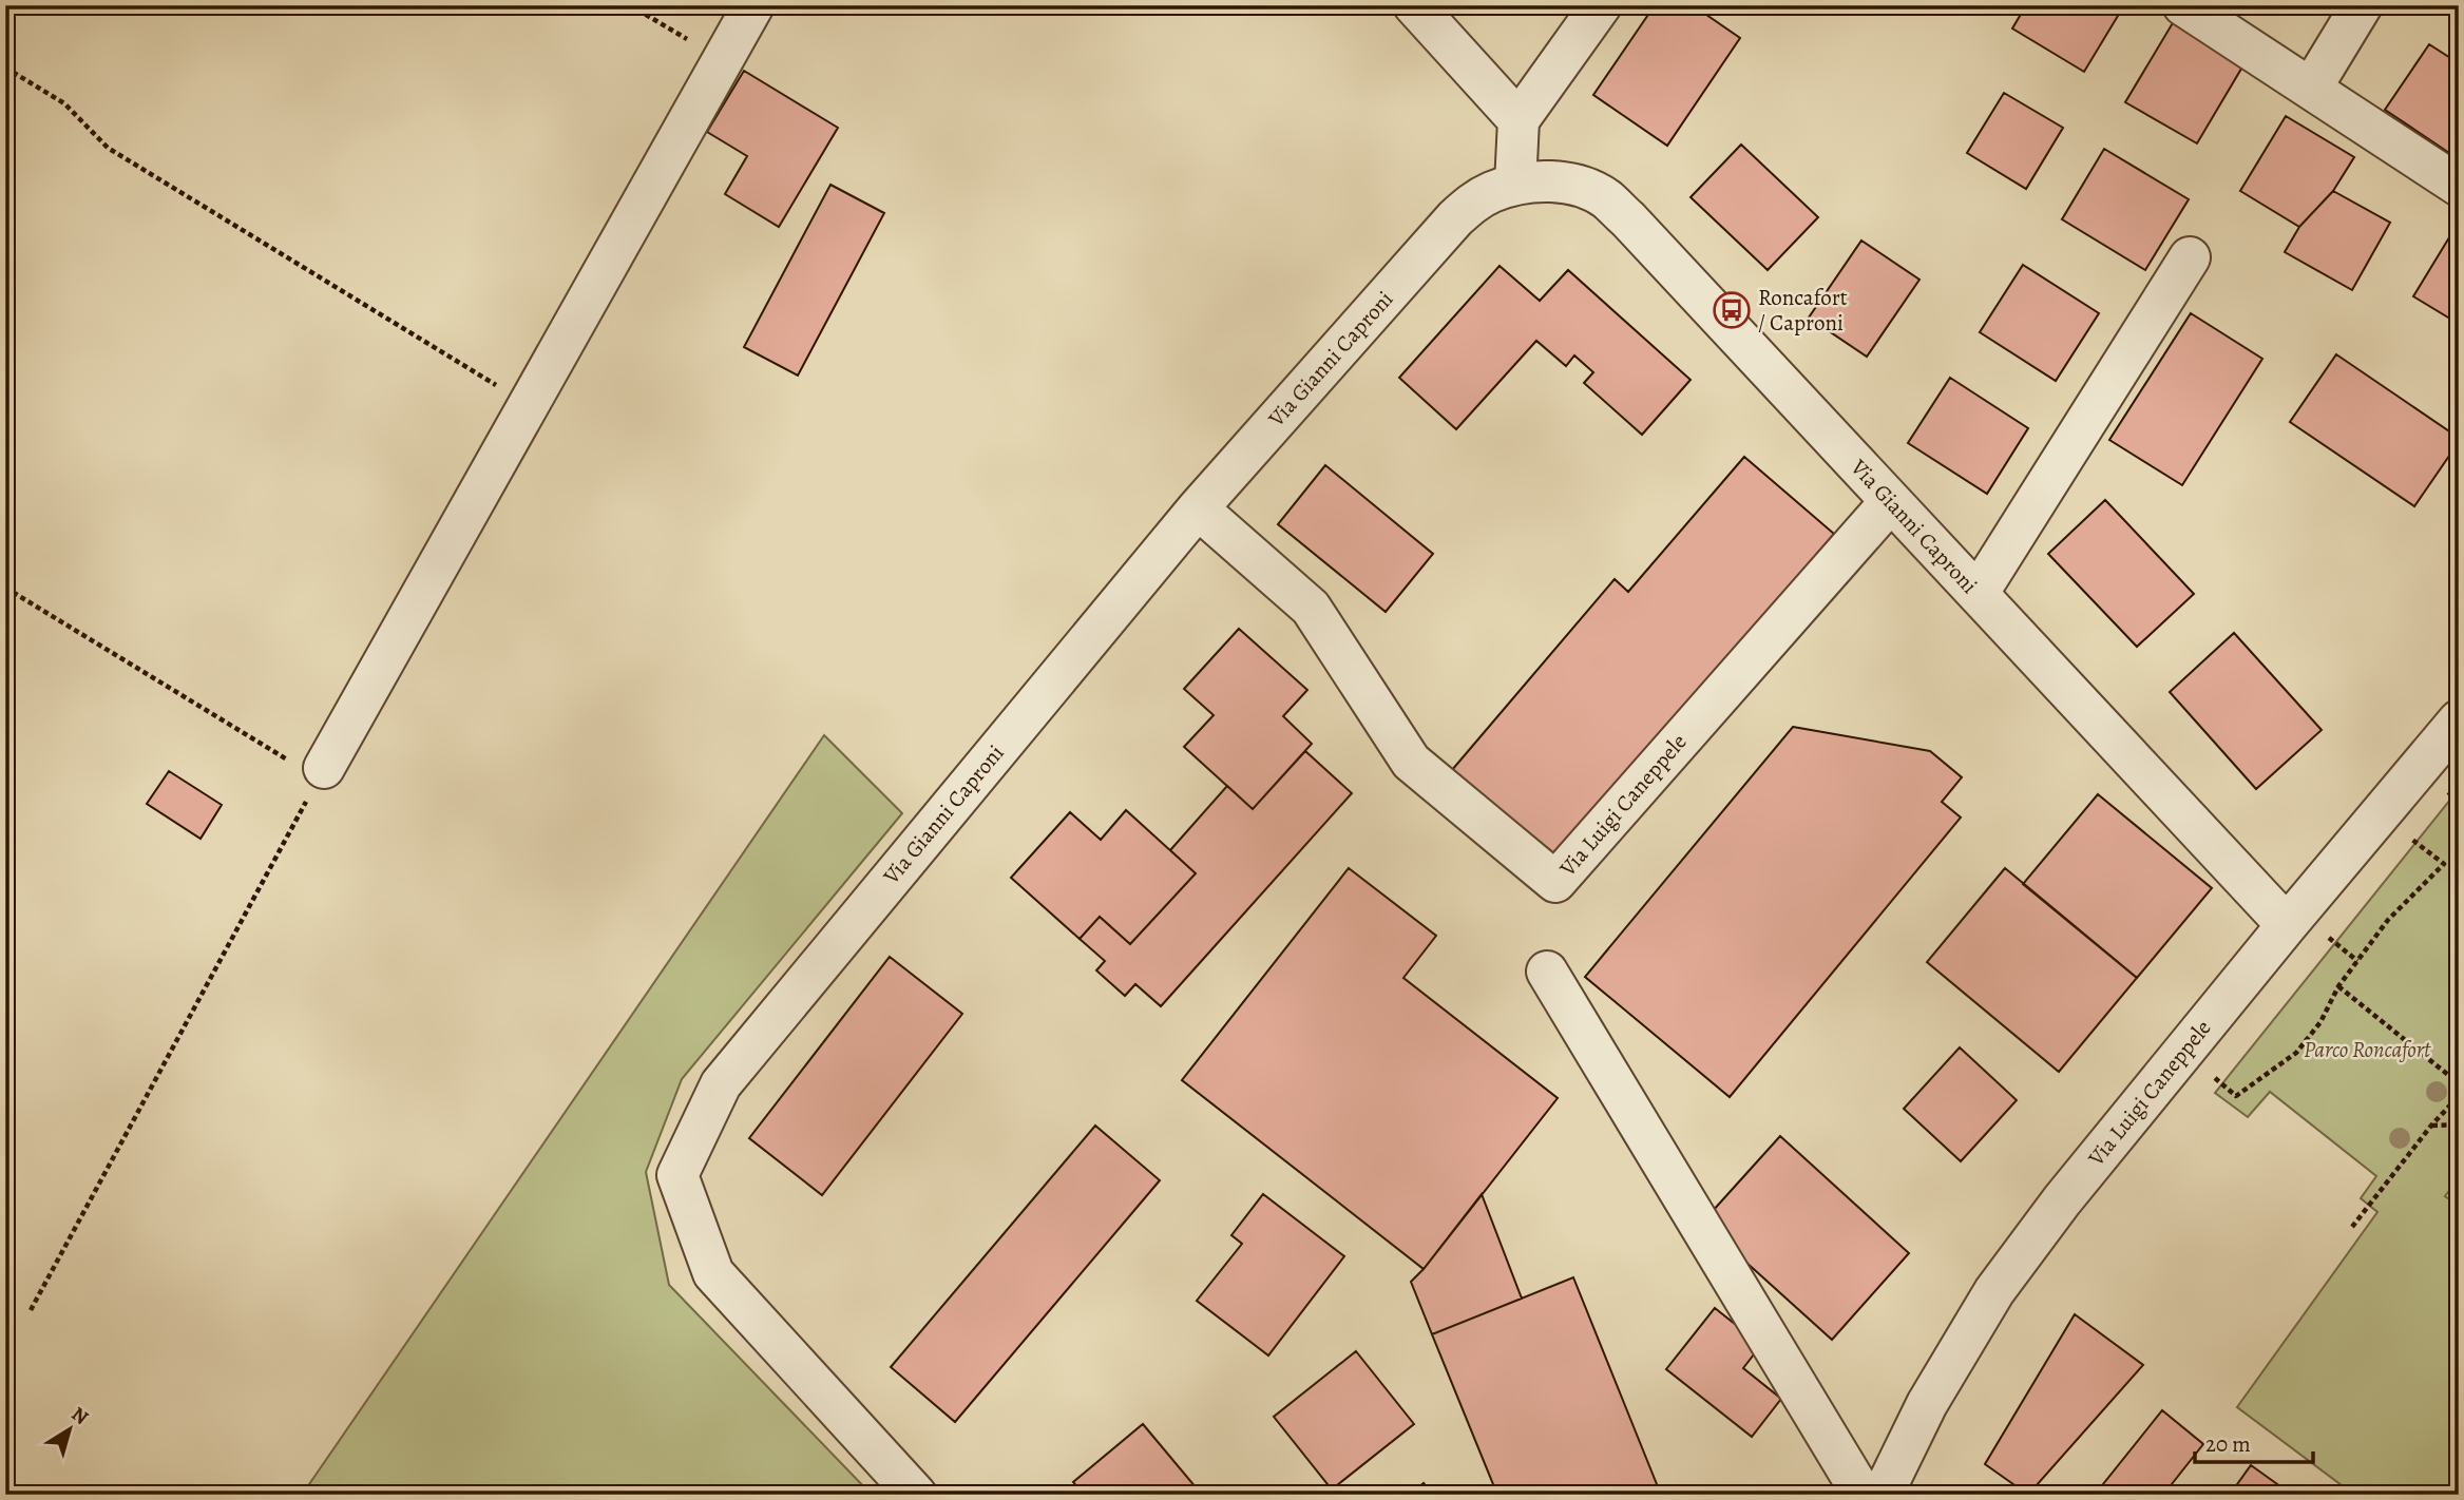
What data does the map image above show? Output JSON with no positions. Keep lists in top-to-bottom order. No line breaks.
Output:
{"streets":{"street":["Via Gianni Caproni","Via Luigi Caneppele"]},"crossings":[["Via Gianni Caproni","Via Luigi Caneppele"]],"parks":["Parco Roncafort"],"places":{"bus stop":["Roncafort / Caproni"]},"scale_bar":"20 m","north":"top right"}
